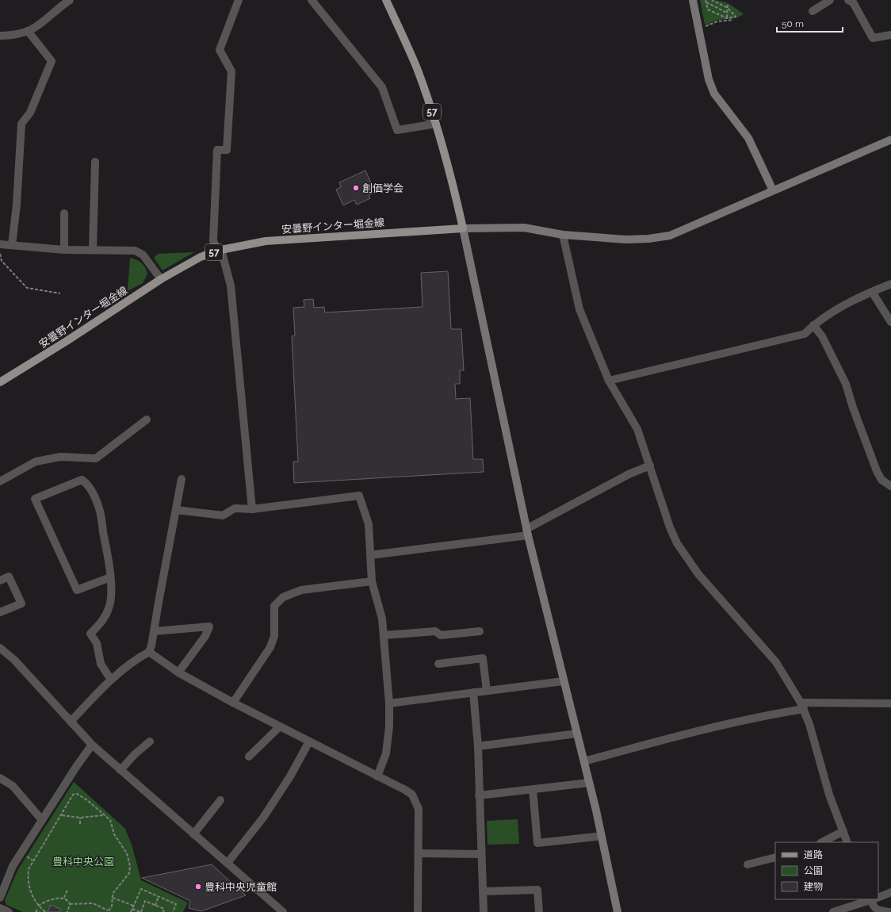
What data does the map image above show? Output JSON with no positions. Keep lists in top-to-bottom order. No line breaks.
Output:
{"streets":{"main road":["57","安曇野インター堀金線"]},"crossings":[["57","安曇野インター堀金線"]],"parks":["豊科中央公園"],"places":["創価学会","豊科中央児童館"],"legend":["道路","公園","建物"],"scale_bar":"50 m"}
